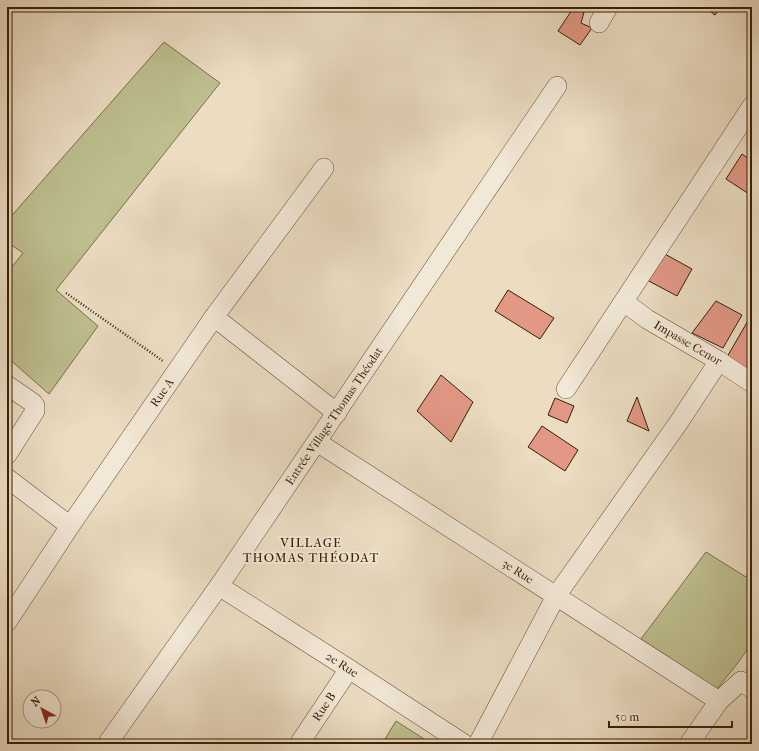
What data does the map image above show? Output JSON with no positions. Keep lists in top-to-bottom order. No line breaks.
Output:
{"streets":{"street":["Impasse Cenor","Rue A","Entrée Village Thomas Théodat","3e Rue","2e Rue","Rue B"]},"crossings":[["Entrée Village Thomas Théodat","3e Rue"],["Entrée Village Thomas Théodat","2e Rue"],["2e Rue","Rue B"]],"districts":["VILLAGE THOMAS THÉODAT"],"scale_bar":"50 m","north":"top left"}
